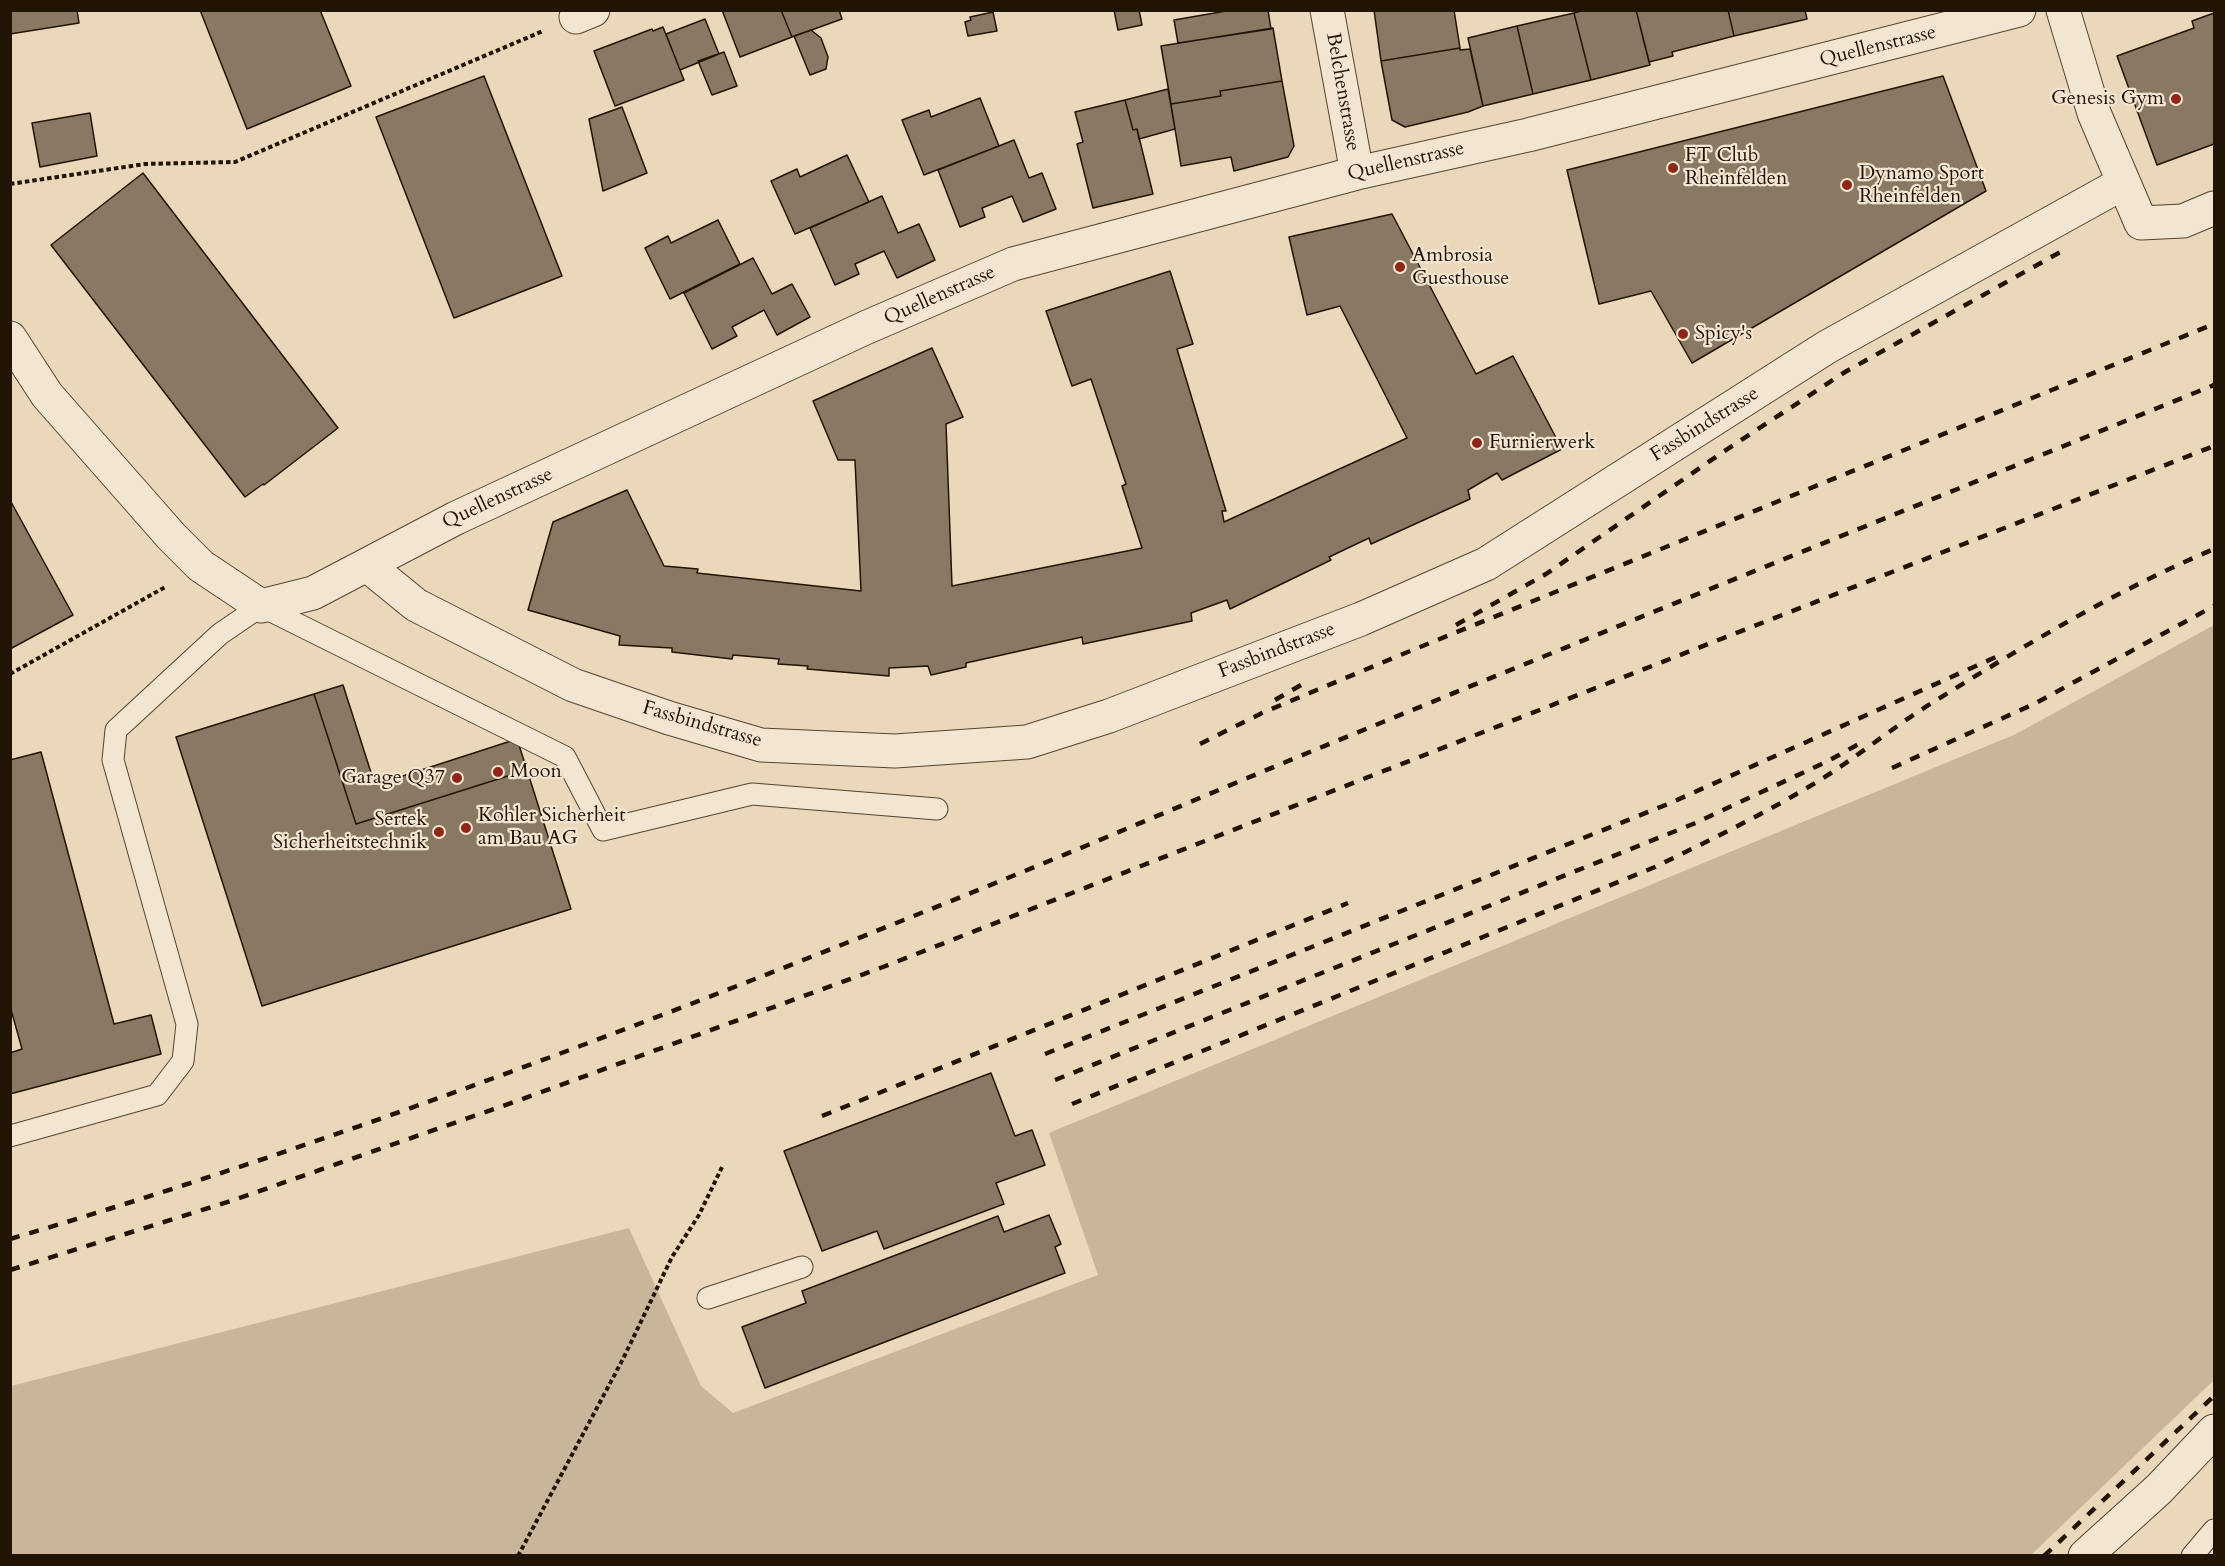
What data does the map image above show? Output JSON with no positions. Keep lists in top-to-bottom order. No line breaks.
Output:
{"streets":{"street":["Quellenstrasse","Belchenstrasse","Fassbindstrasse"]},"crossings":[["Quellenstrasse","Belchenstrasse"],["Quellenstrasse","Fassbindstrasse"]],"places":["Genesis Gym","FT Club Rheinfelden","Dynamo Sport Rheinfelden","Ambrosia Guesthouse","Spicy's","Furnierwerk","Moon","Garage Q37","Kohler Sicherheit am Bau AG","Sertek Sicherheitstechnik"]}
